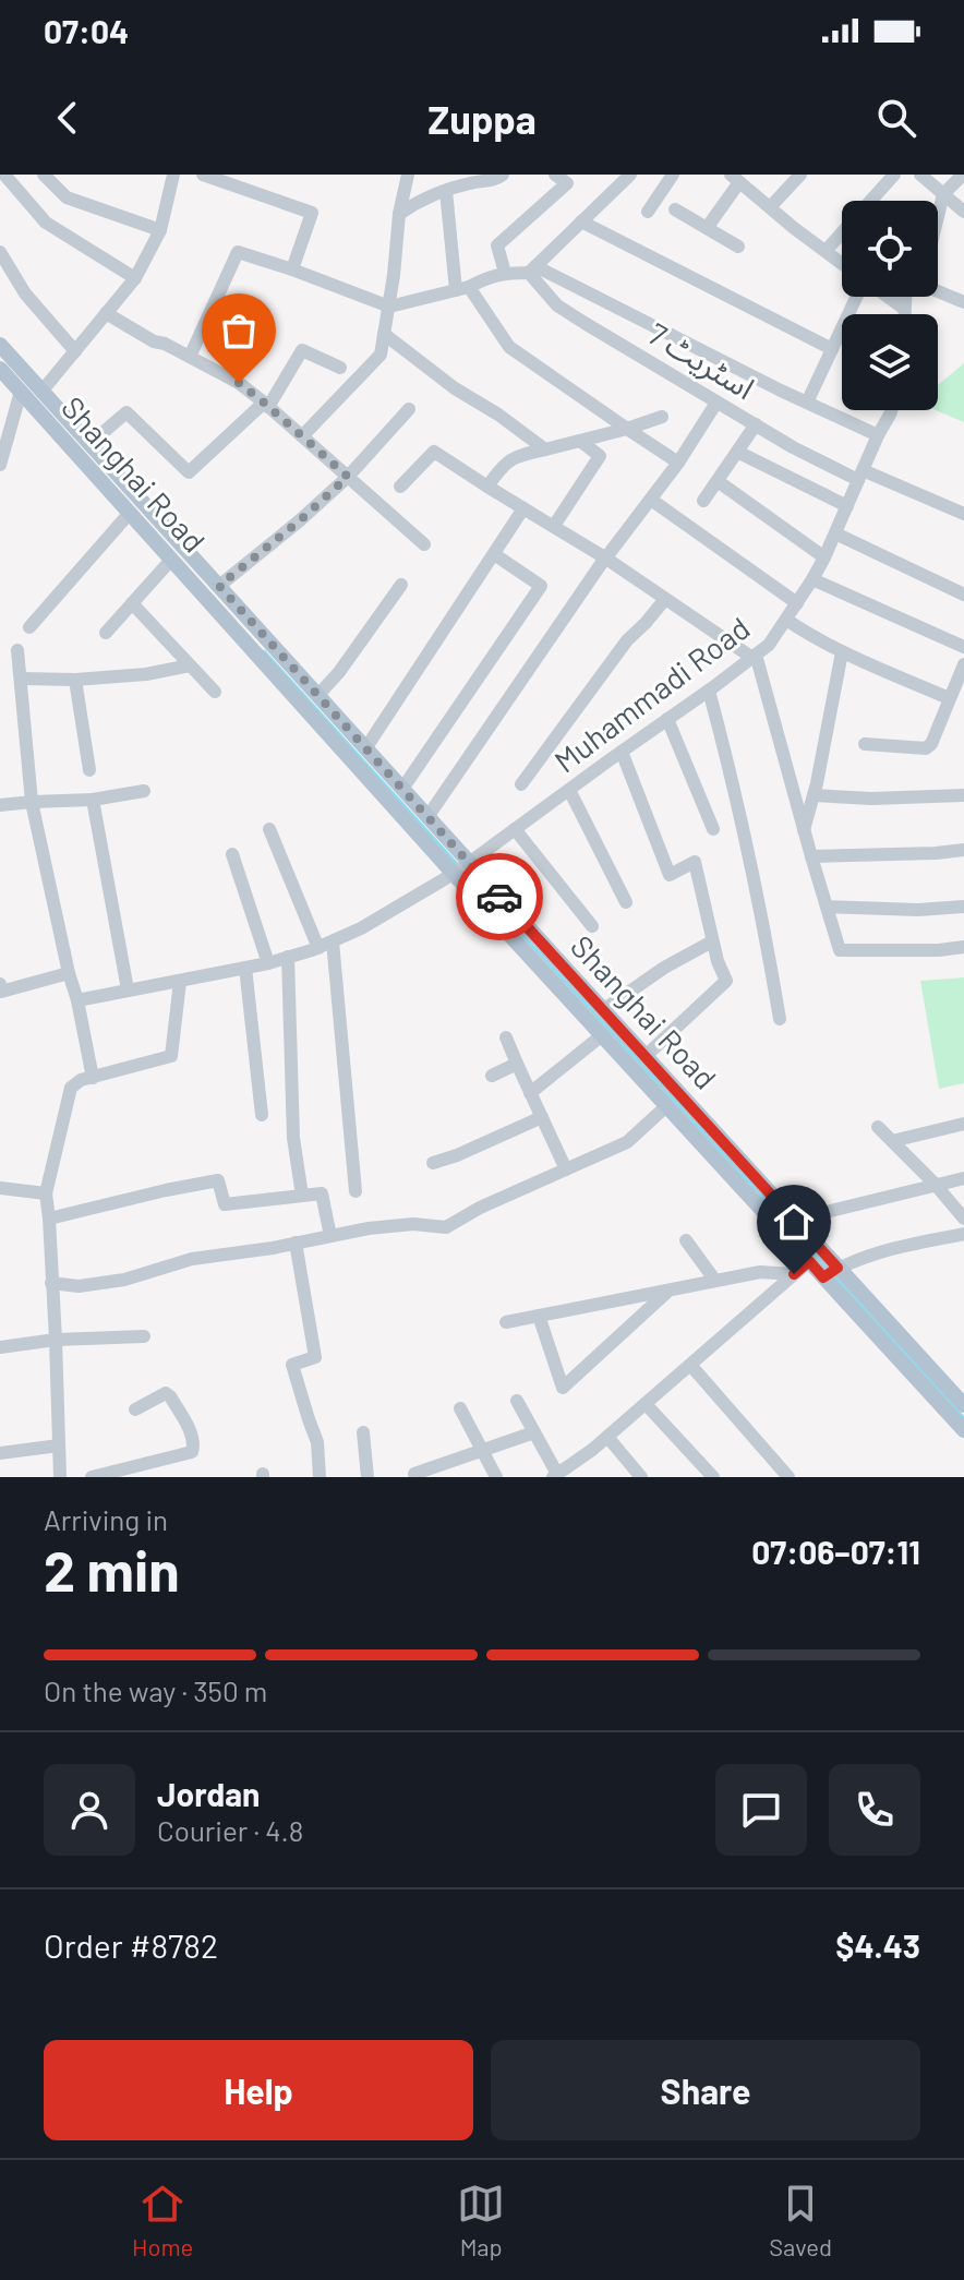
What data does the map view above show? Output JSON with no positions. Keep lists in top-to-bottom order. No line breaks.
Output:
{"streets":{"main road":["Shanghai Road"],"street":["اسٹریٹ 7","Muhammadi Road"]},"crossings":[["اسٹریٹ 7","Muhammadi Road"],["Shanghai Road","Muhammadi Road"]],"page":{"status":"07:04","header":"Zuppa","heading":["2 min","Arriving in","07:06–07:11"],"panel":["Jordan","Courier · 4.8","Order #8782","$4.43"],"bar":"On the way · 350 m","buttons":["Help","Share"],"tabs":["Home","Map","Saved"]}}
